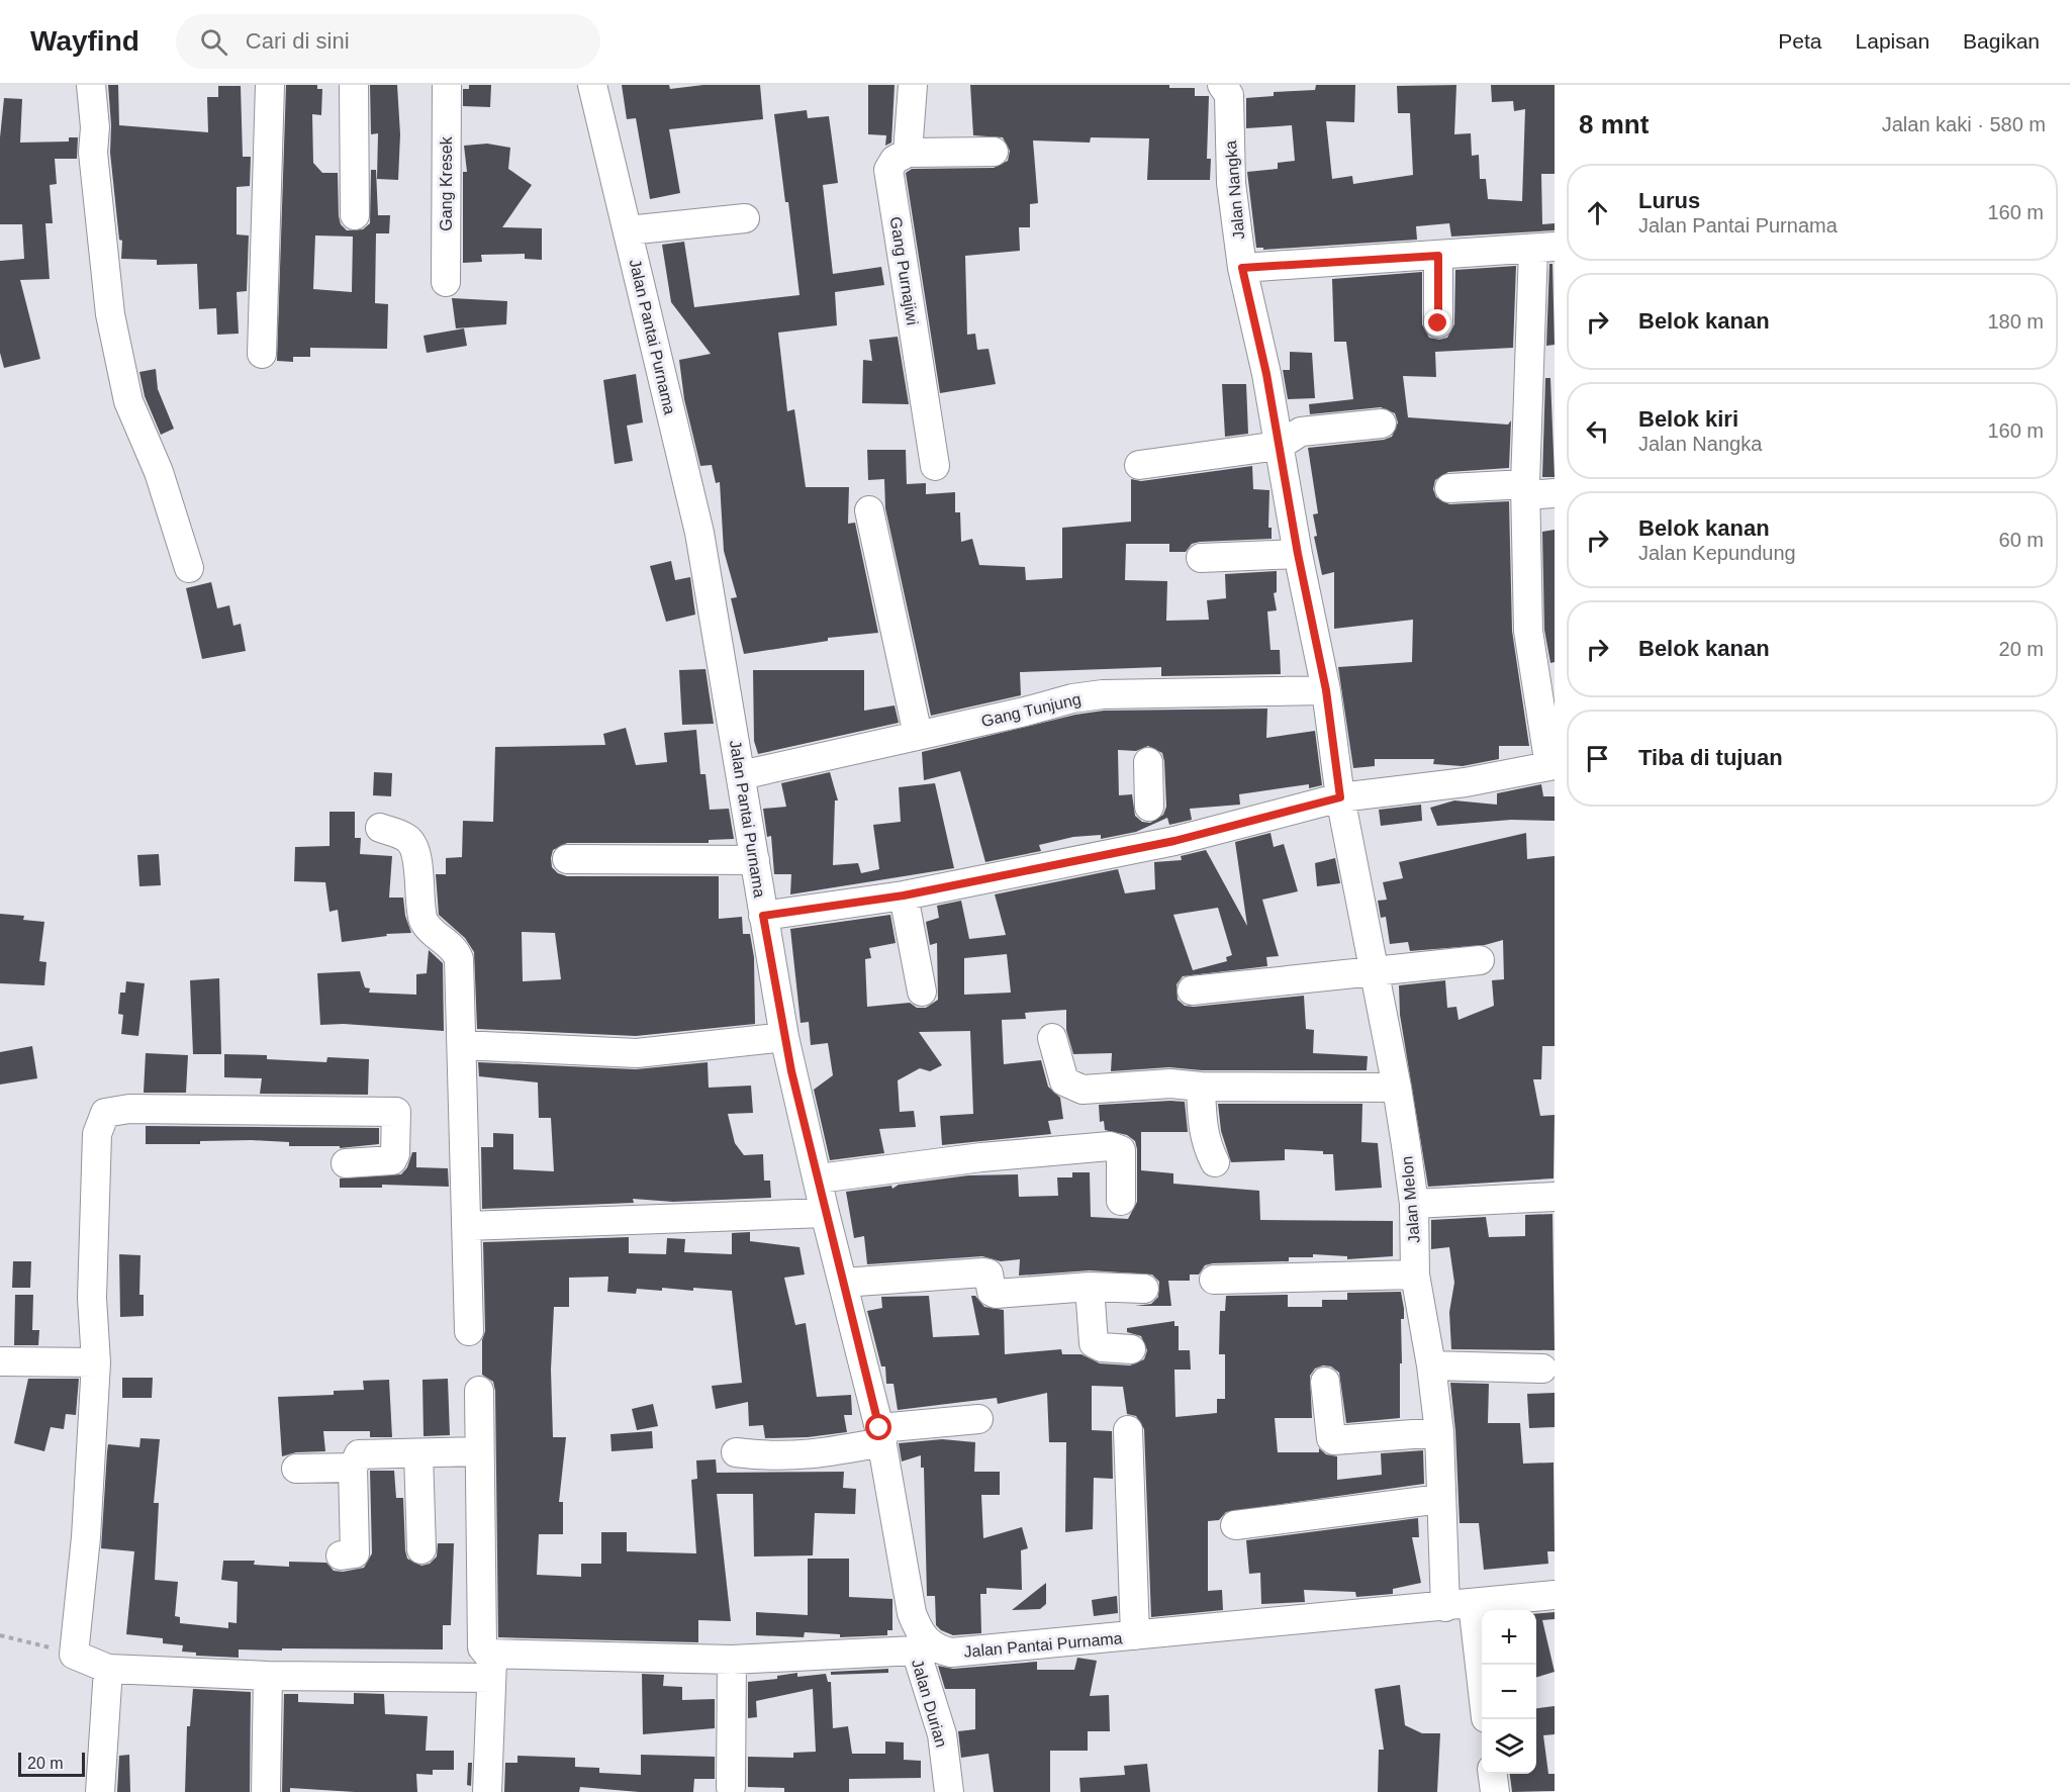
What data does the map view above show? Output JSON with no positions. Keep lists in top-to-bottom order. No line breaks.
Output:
{"streets":{"street":["Gang Kresek","Jalan Nangka","Gang Purnajiwi","Jalan Pantai Purnama","Gang Tunjung","Jalan Melon","Jalan Durian"]},"crossings":[["Jalan Nangka","Gang Tunjung"],["Jalan Nangka","Jalan Melon"],["Jalan Pantai Purnama","Gang Tunjung"],["Jalan Pantai Purnama","Jalan Melon"],["Jalan Pantai Purnama","Jalan Durian"]],"scale_bar":"20 m","page":{"header":"Wayfind","search":"Cari di sini","nav":["Peta","Lapisan","Bagikan"],"heading":["8 mnt","Jalan kaki · 580 m"],"list":[["Lurus","Jalan Pantai Purnama","160 m"],["Belok kanan","180 m"],["Belok kiri","Jalan Nangka","160 m"],["Belok kanan","Jalan Kepundung","60 m"],["Belok kanan","20 m"],"Tiba di tujuan"],"map_buttons":["+","−"],"scale":"20 m"}}
